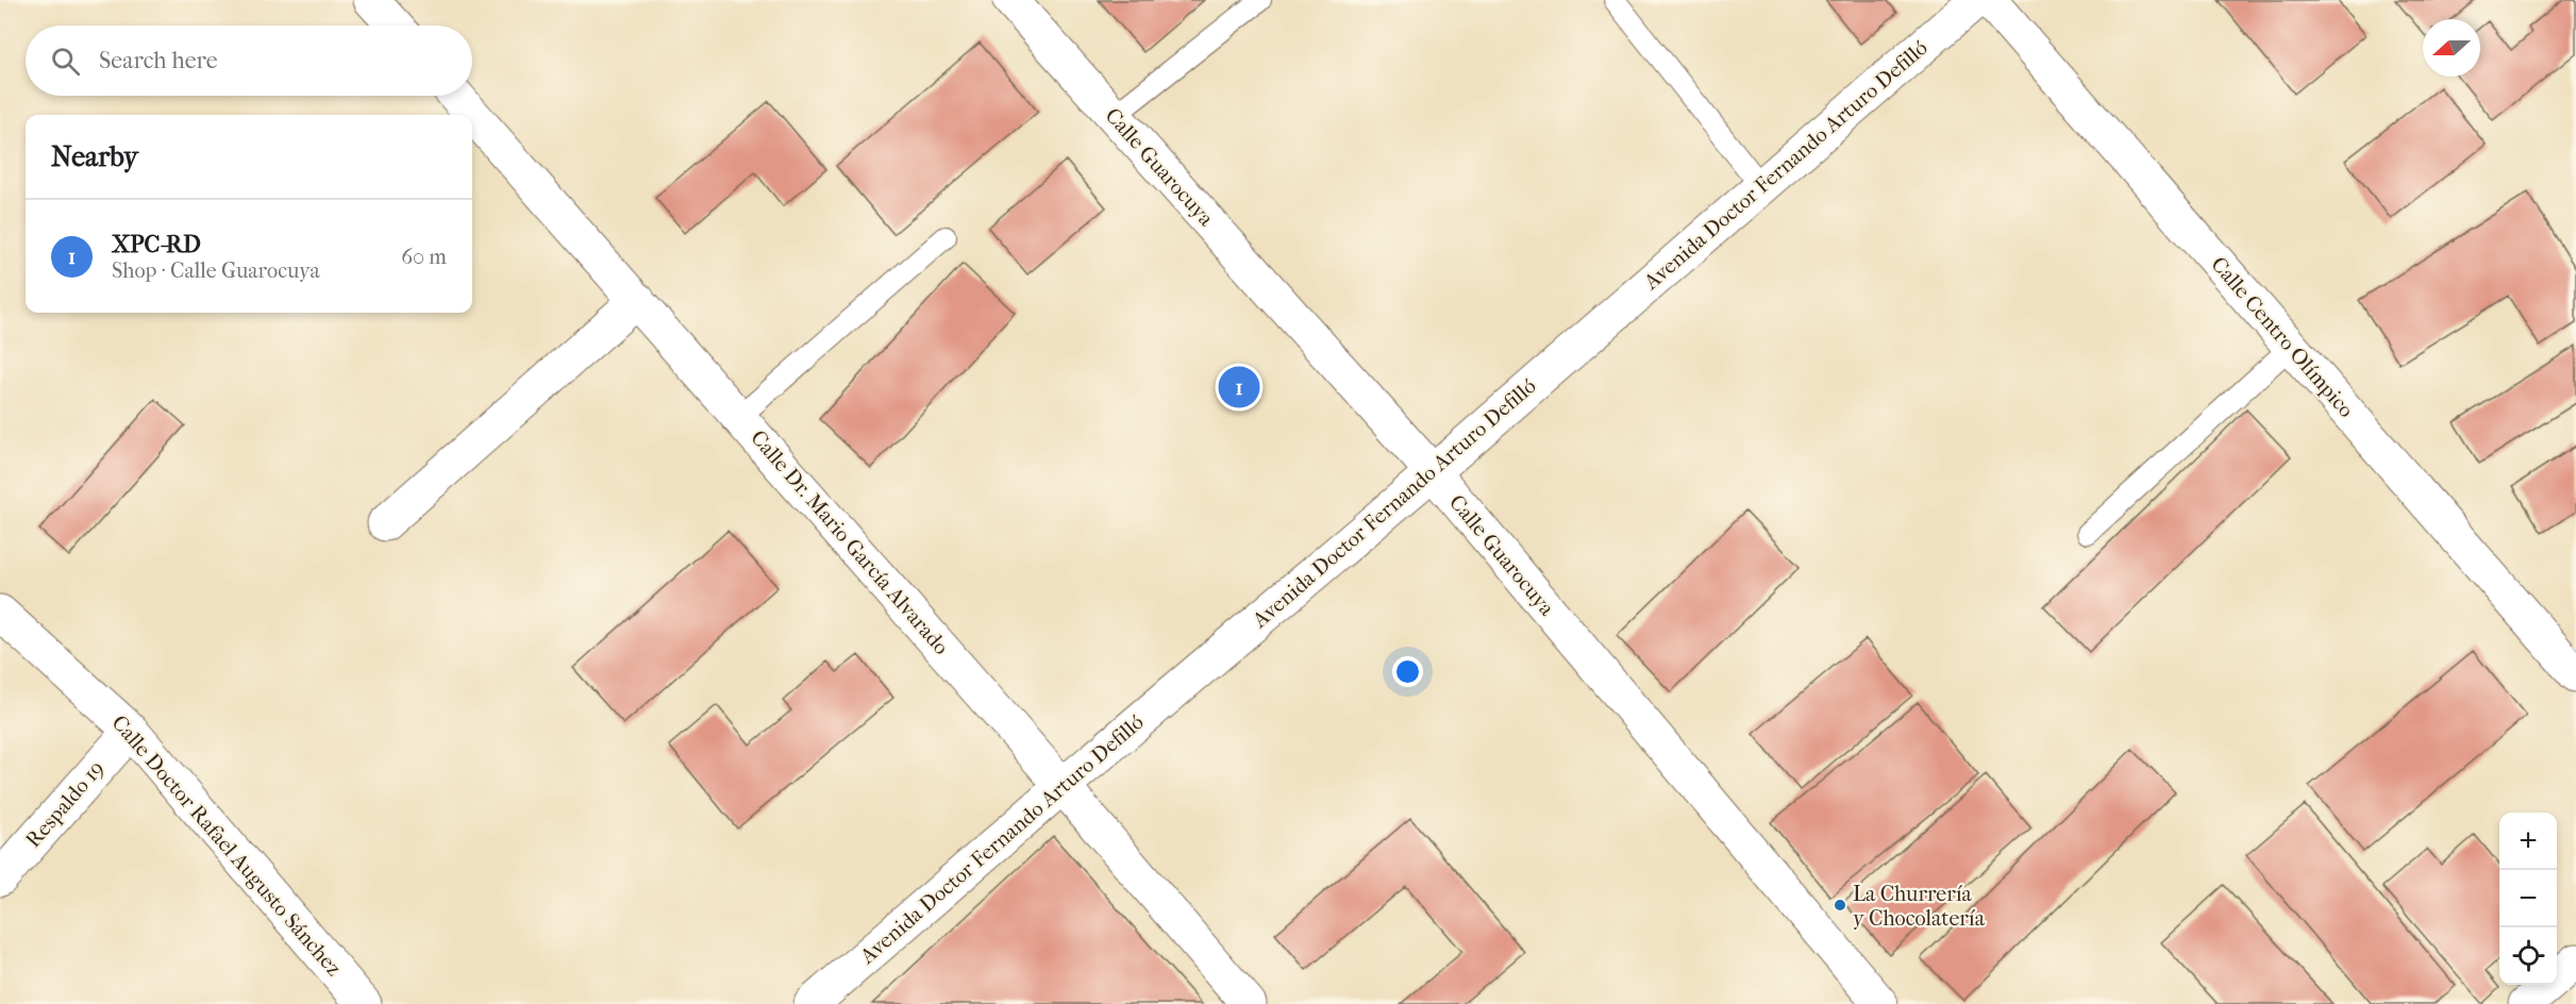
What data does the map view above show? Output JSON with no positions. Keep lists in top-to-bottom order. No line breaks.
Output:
{"streets":{"street":["Avenida Doctor Fernando Arturo Defilló","Calle Guarocuya","Calle Centro Olímpico","Calle Dr. Mario García Alvarado","Respaldo 19","Calle Doctor Rafael Augusto Sánchez"]},"crossings":[["Avenida Doctor Fernando Arturo Defilló","Calle Guarocuya"],["Avenida Doctor Fernando Arturo Defilló","Calle Dr. Mario García Alvarado"],["Respaldo 19","Calle Doctor Rafael Augusto Sánchez"]],"places":["La Churrería y Chocolatería"],"north":"left","page":{"search":"Search here","heading":"Nearby","list":[{"mark":"1","name":"XPC-RD","note":"Shop · Calle Guarocuya","value":"60 m"}],"pins":"1","map_buttons":["+","−"]}}
